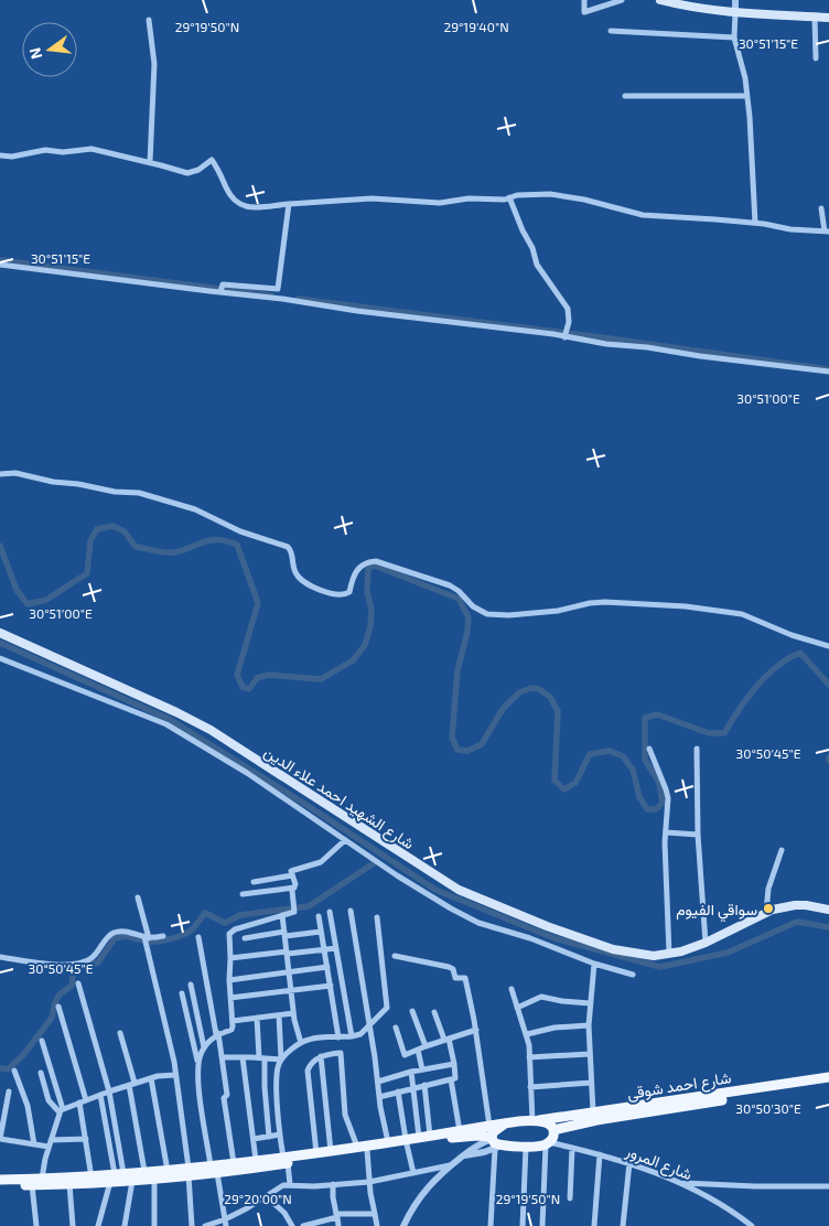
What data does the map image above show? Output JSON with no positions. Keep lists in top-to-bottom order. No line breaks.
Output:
{"streets":{"main road":["شارع الشهيد احمد علاء الدين","شارع احمد شوقى"],"street":["شارع المرور"]},"places":["سواقي الفيوم"],"north":"left","coordinates":["29°19'50\"N","29°19'40\"N","30°51'15\"E","30°51'00\"E","30°50'45\"E","30°50'30\"E","29°20'00\"N"]}
